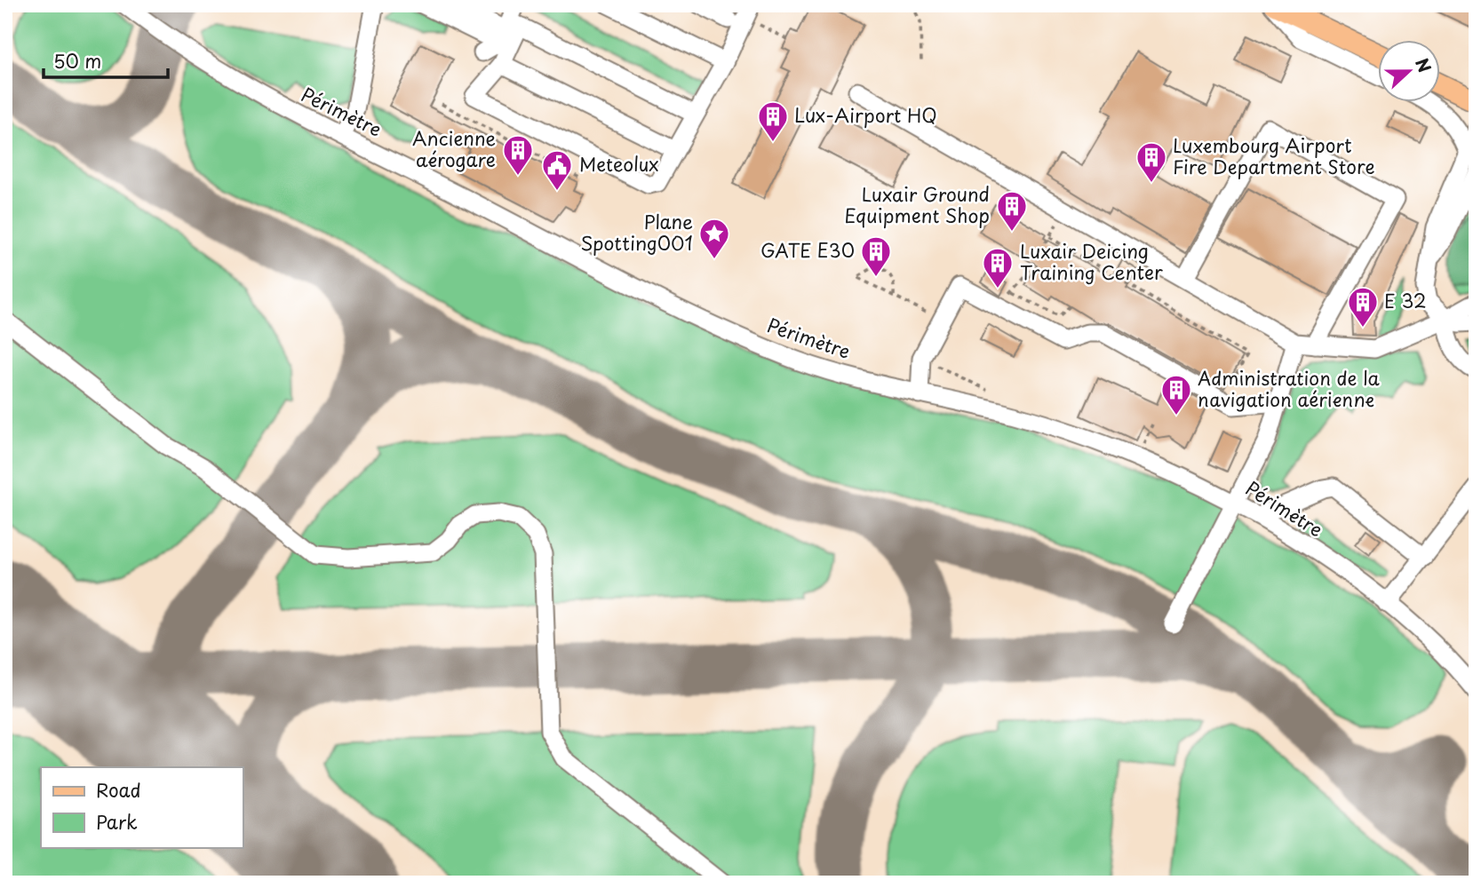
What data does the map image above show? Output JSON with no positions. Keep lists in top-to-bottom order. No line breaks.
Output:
{"streets":{"lane":["Périmètre"]},"places":{"building":["Lux-Airport HQ","Ancienne aérogare","Luxembourg Airport Fire Department Store","Luxair Ground Equipment Shop","GATE E30","Luxair Deicing Training Center","E 32","Administration de la navigation aérienne"],"public building":["Meteolux"],"place":["Plane Spotting001"]},"legend":["Road","Park"],"scale_bar":"50 m","north":"right"}
